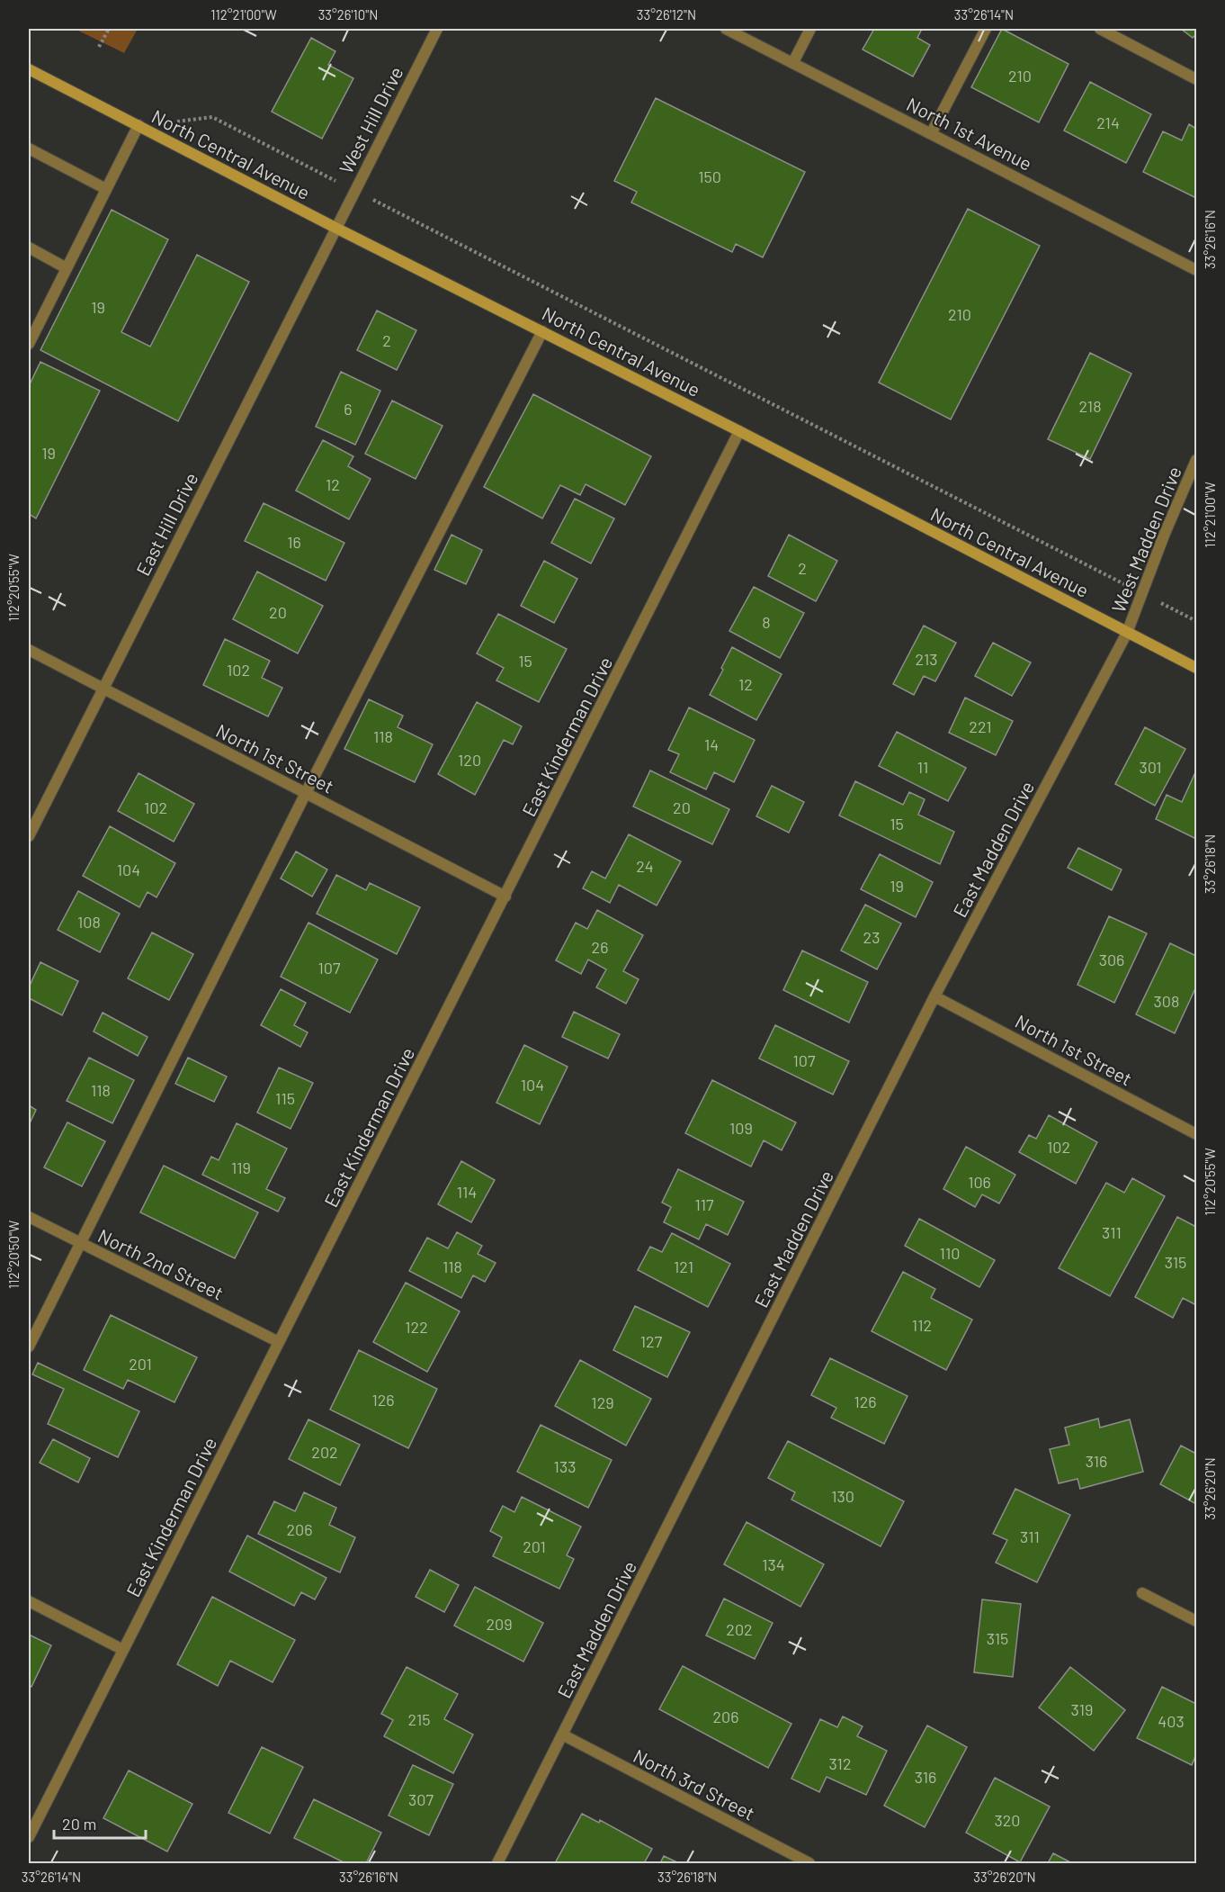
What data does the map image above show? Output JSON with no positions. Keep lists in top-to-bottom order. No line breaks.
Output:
{"streets":{"street":["West Hill Drive","North 1st Avenue","North Central Avenue","East Hill Drive","West Madden Drive","East Kinderman Drive","North 1st Street","East Madden Drive","North 2nd Street","North 3rd Street"]},"crossings":[["West Hill Drive","North Central Avenue"],["West Hill Drive","East Hill Drive"],["North Central Avenue","East Hill Drive"],["North Central Avenue","West Madden Drive"],["North Central Avenue","East Kinderman Drive"],["North Central Avenue","East Madden Drive"],["East Hill Drive","North 1st Street"],["West Madden Drive","East Madden Drive"],["East Kinderman Drive","North 1st Street"],["East Kinderman Drive","North 2nd Street"],["North 1st Street","East Madden Drive"],["East Madden Drive","North 3rd Street"]],"house_numbers":["210","214","150","19","210","2","218","6","19","12","16","2","20","8","213","15","102","12","221","118","14","120","11","301","102","20","15","24","104","19","108","23","26","306","107","308","107","104","118","115","109","102","119","106","114","117","311","110","315","118","121","112","122","127","201","126","126","129","202","316","133","130","206","311","201","134","209","202","315","319","206","215","403","312","316","307","320"],"scale_bar":"20 m","coordinates":["112°21'00\"W","33°26'10\"N","33°26'12\"N","33°26'14\"N","33°26'16\"N","112°20'55\"W","33°26'18\"N","112°20'50\"W","33°26'20\"N"]}
